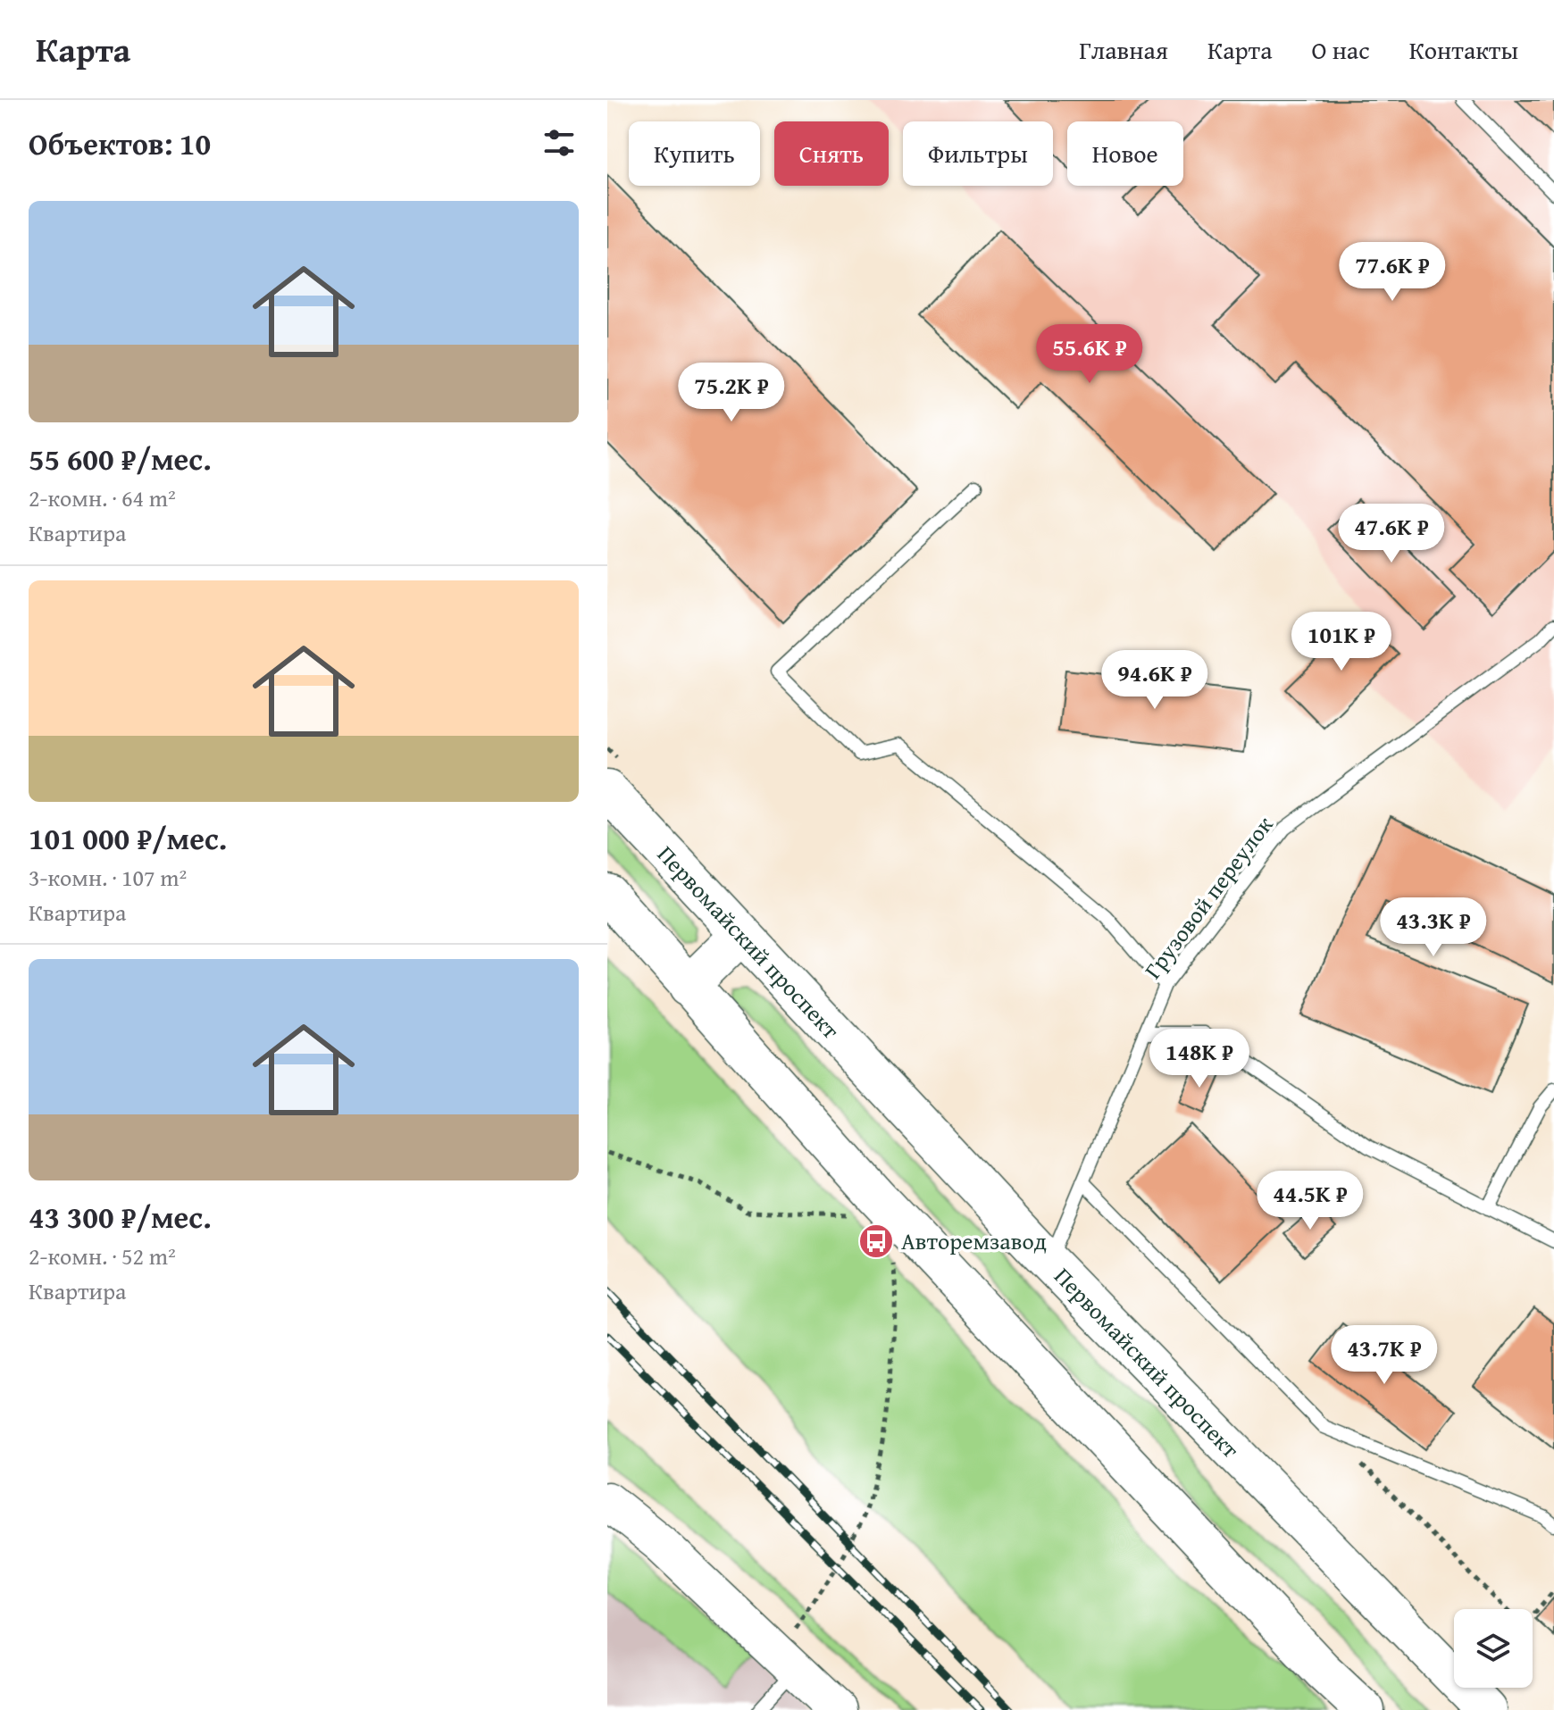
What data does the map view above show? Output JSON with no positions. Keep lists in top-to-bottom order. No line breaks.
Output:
{"streets":{"main road":["Первомайский проспект"],"lane":["Грузовой переулок"]},"crossings":[["Грузовой переулок","Первомайский проспект"]],"places":{"bus stop":["Авторемзавод"]},"page":{"header":"Карта","nav":["Главная","Карта","О нас","Контакты"],"heading":"Объектов: 10","chip":["Купить","Снять","Фильтры","Новое"],"list":[{"name":"55 600 ₽/мес.","note":"2-комн. · 64 m² · Квартира"},{"name":"101 000 ₽/мес.","note":"3-комн. · 107 m² · Квартира"},{"name":"43 300 ₽/мес.","note":"2-комн. · 52 m² · Квартира"}],"price":["77.6K ₽","55.6K ₽","75.2K ₽","47.6K ₽","101K ₽","94.6K ₽","43.3K ₽","148K ₽","44.5K ₽","43.7K ₽"]}}
